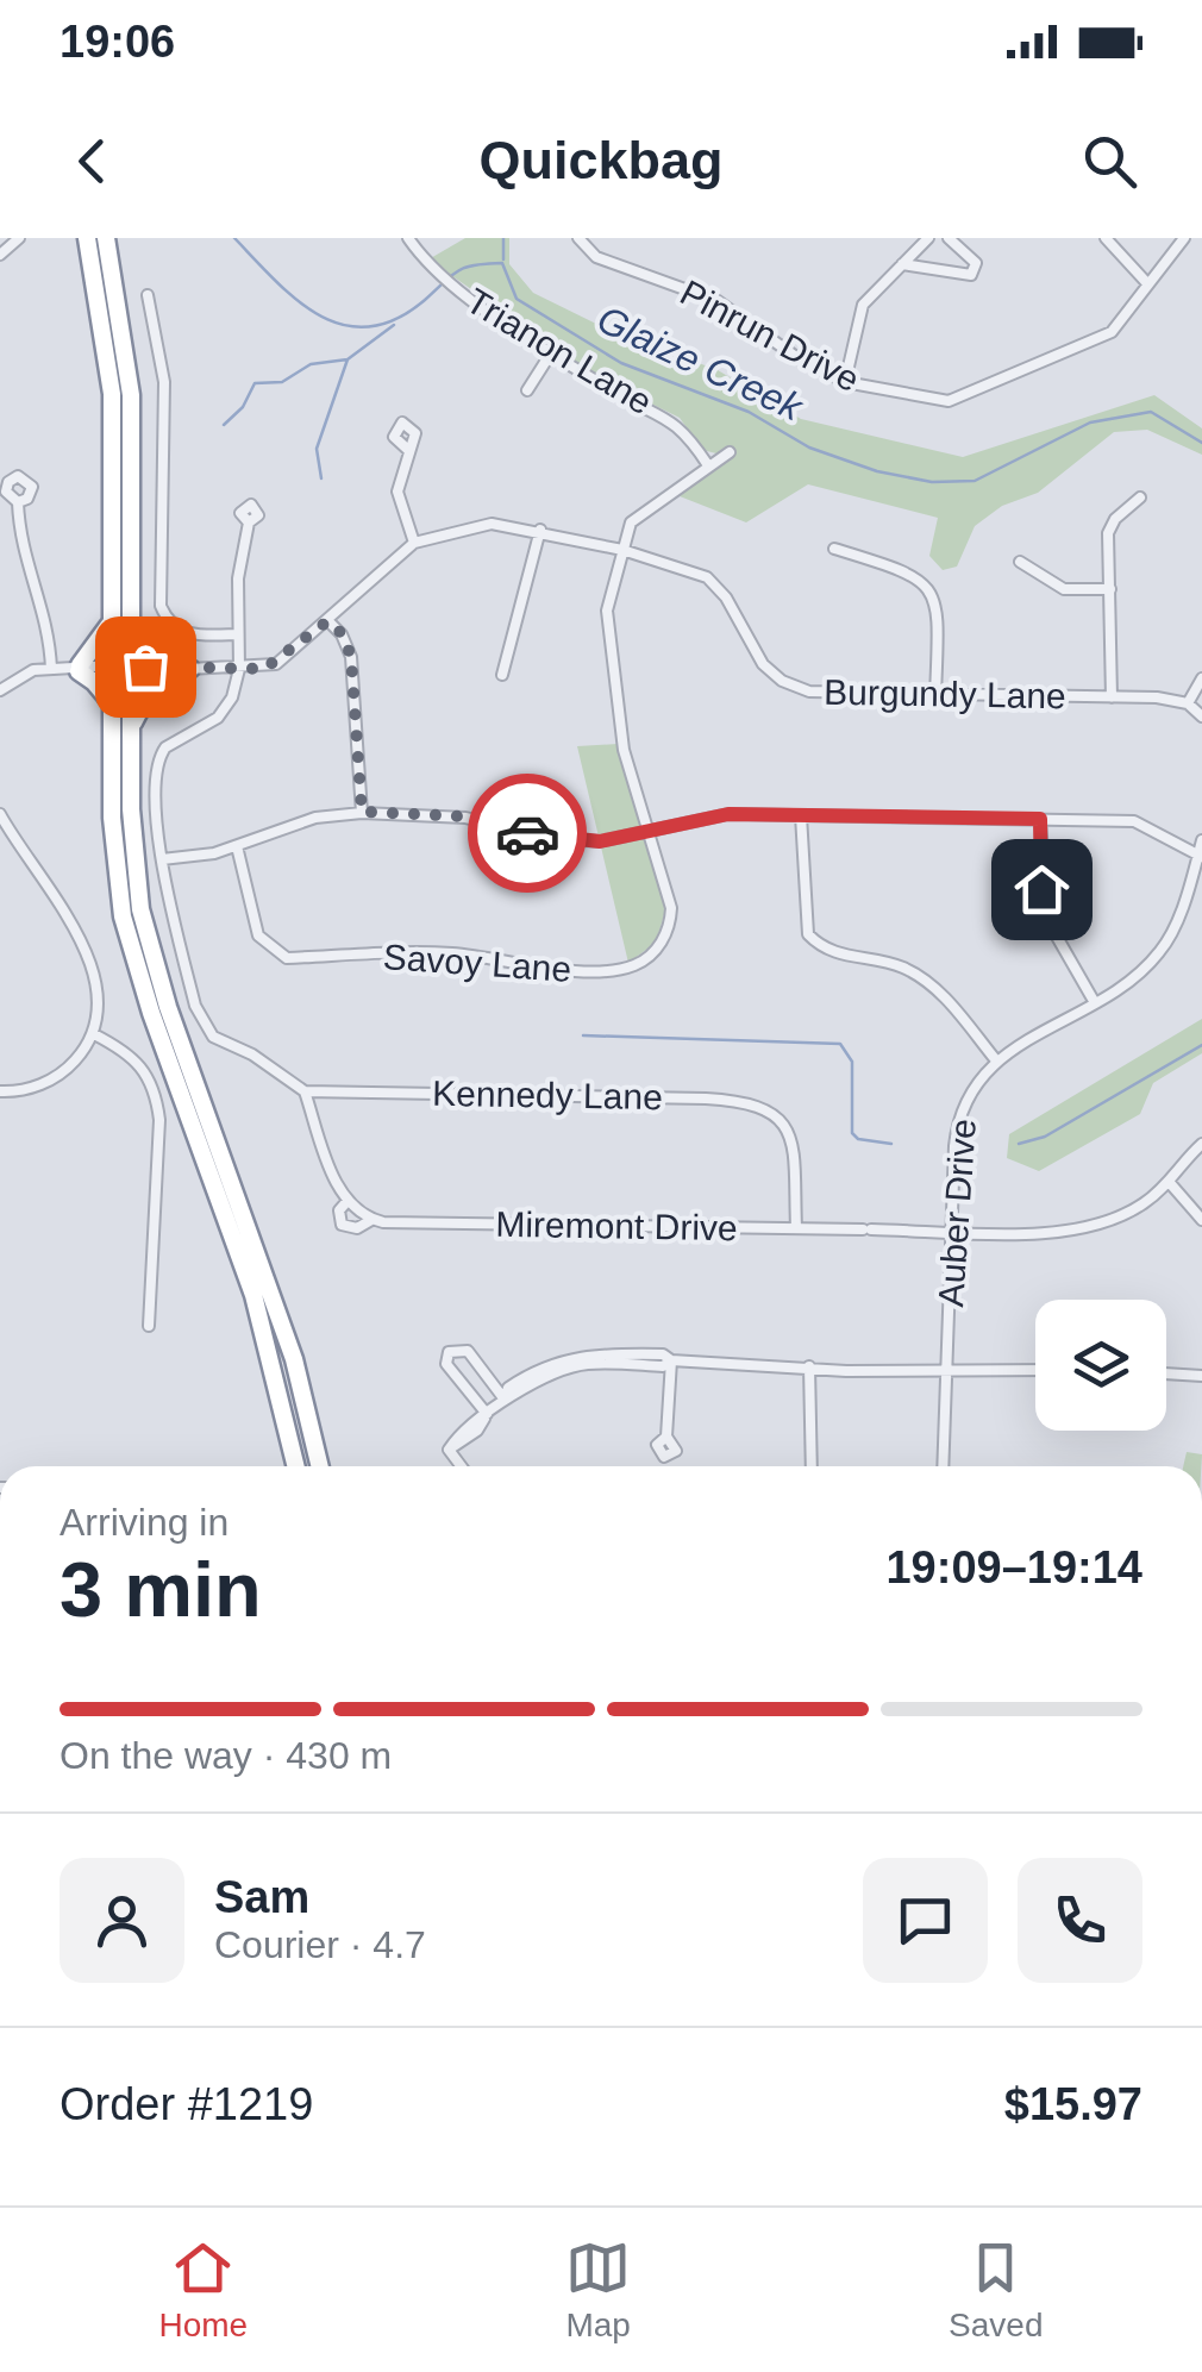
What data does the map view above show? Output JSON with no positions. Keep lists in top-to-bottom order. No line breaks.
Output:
{"streets":{"street":["Pinrun Drive","Trianon Lane","Burgundy Lane","Savoy Lane","Kennedy Lane","Auber Drive","Miremont Drive"]},"crossings":[["Kennedy Lane","Miremont Drive"],["Auber Drive","Miremont Drive"]],"water":["Glaize Creek"],"page":{"status":"19:06","header":"Quickbag","heading":["3 min","Arriving in","19:09–19:14"],"panel":["Sam","Courier · 4.7","Order #1219","$15.97"],"bar":"On the way · 430 m","tabs":["Home","Map","Saved"]}}
